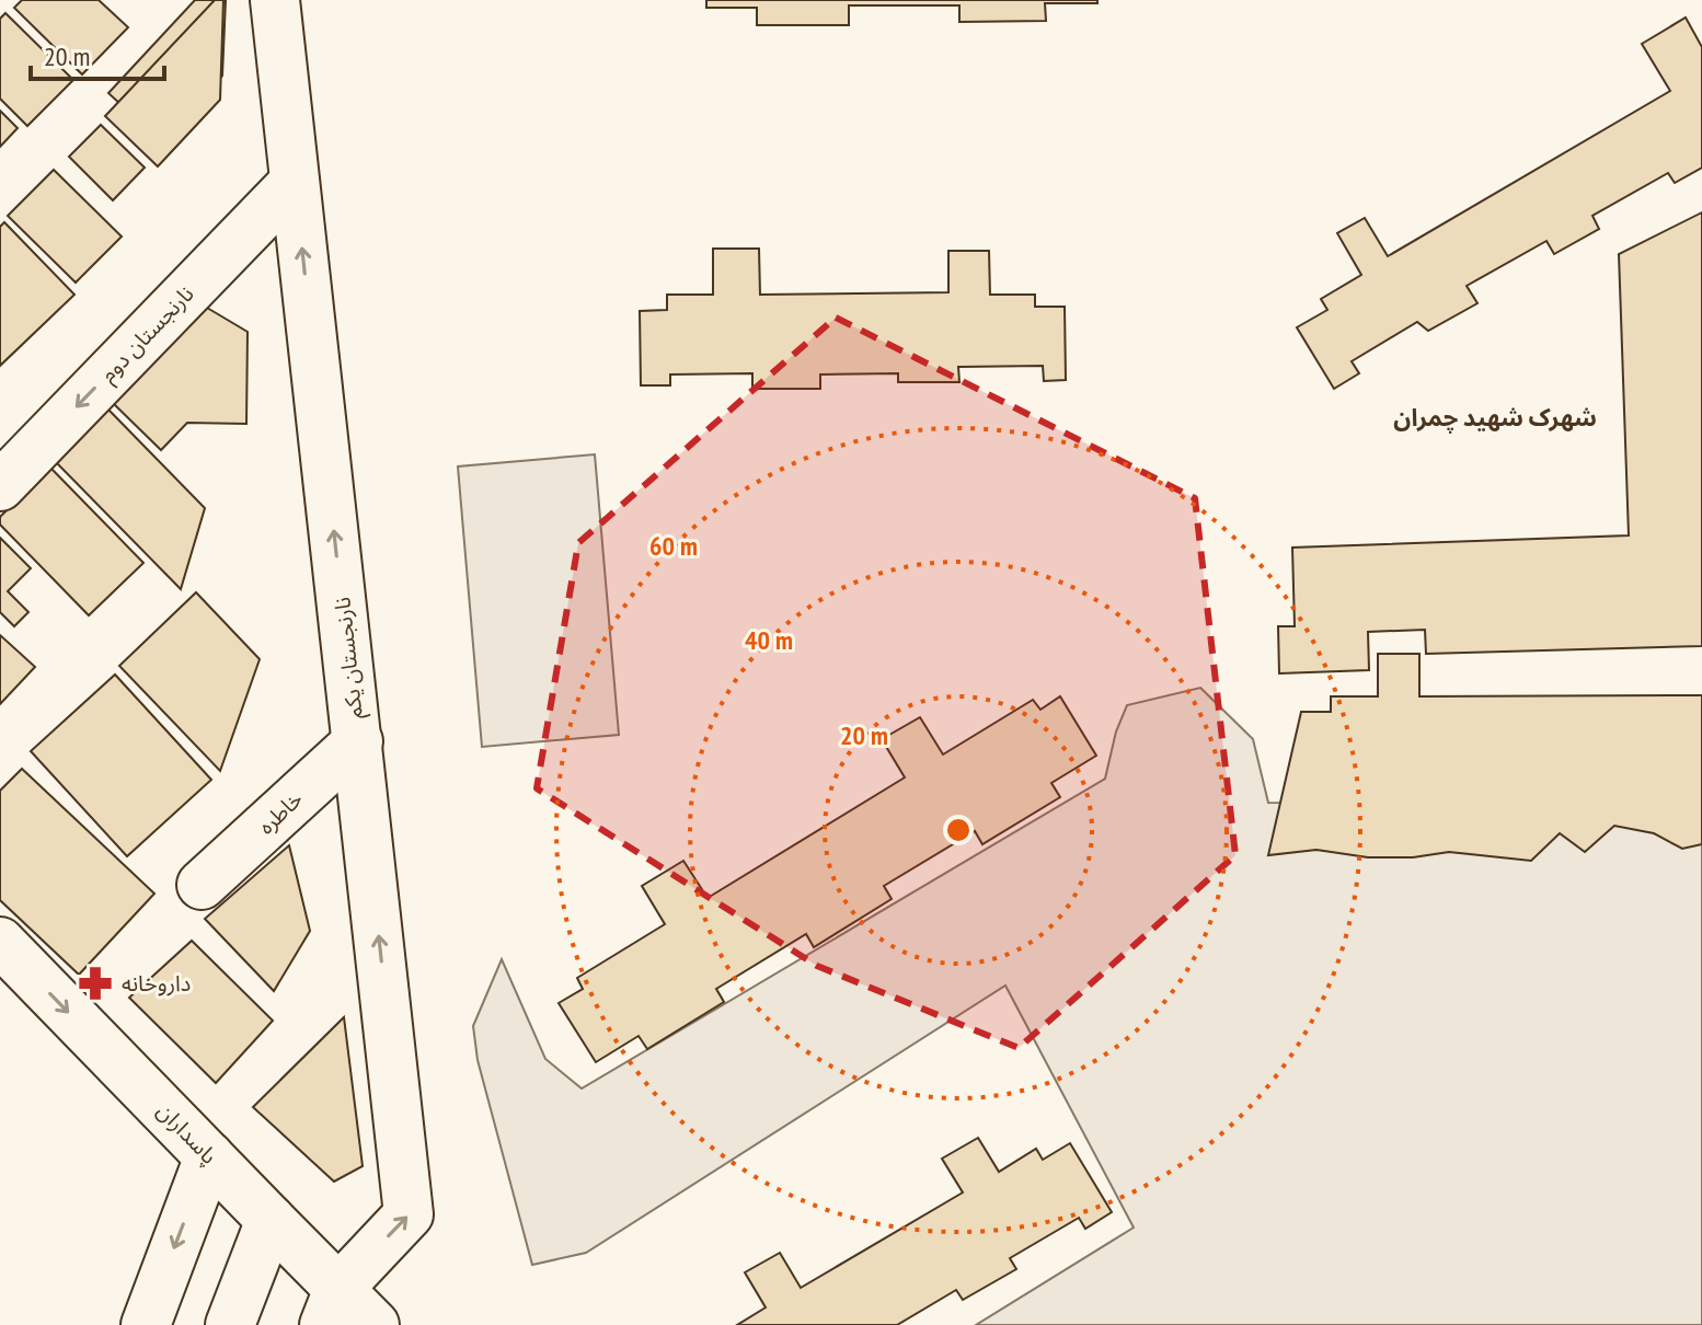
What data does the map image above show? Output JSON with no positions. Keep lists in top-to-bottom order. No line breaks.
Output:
{"streets":{"main road":["نارنجستان دوم","نارنجستان یکم","خاطره","پاسداران"]},"crossings":[["نارنجستان دوم","نارنجستان یکم"],["نارنجستان یکم","خاطره"],["نارنجستان یکم","پاسداران"]],"one_way":["نارنجستان دوم","نارنجستان یکم","پاسداران"],"districts":["شهرک شهید چمران"],"places":{"pharmacy":["داروخانه"]},"scale_bar":"20 m","rings":["60 m","40 m","20 m"]}
